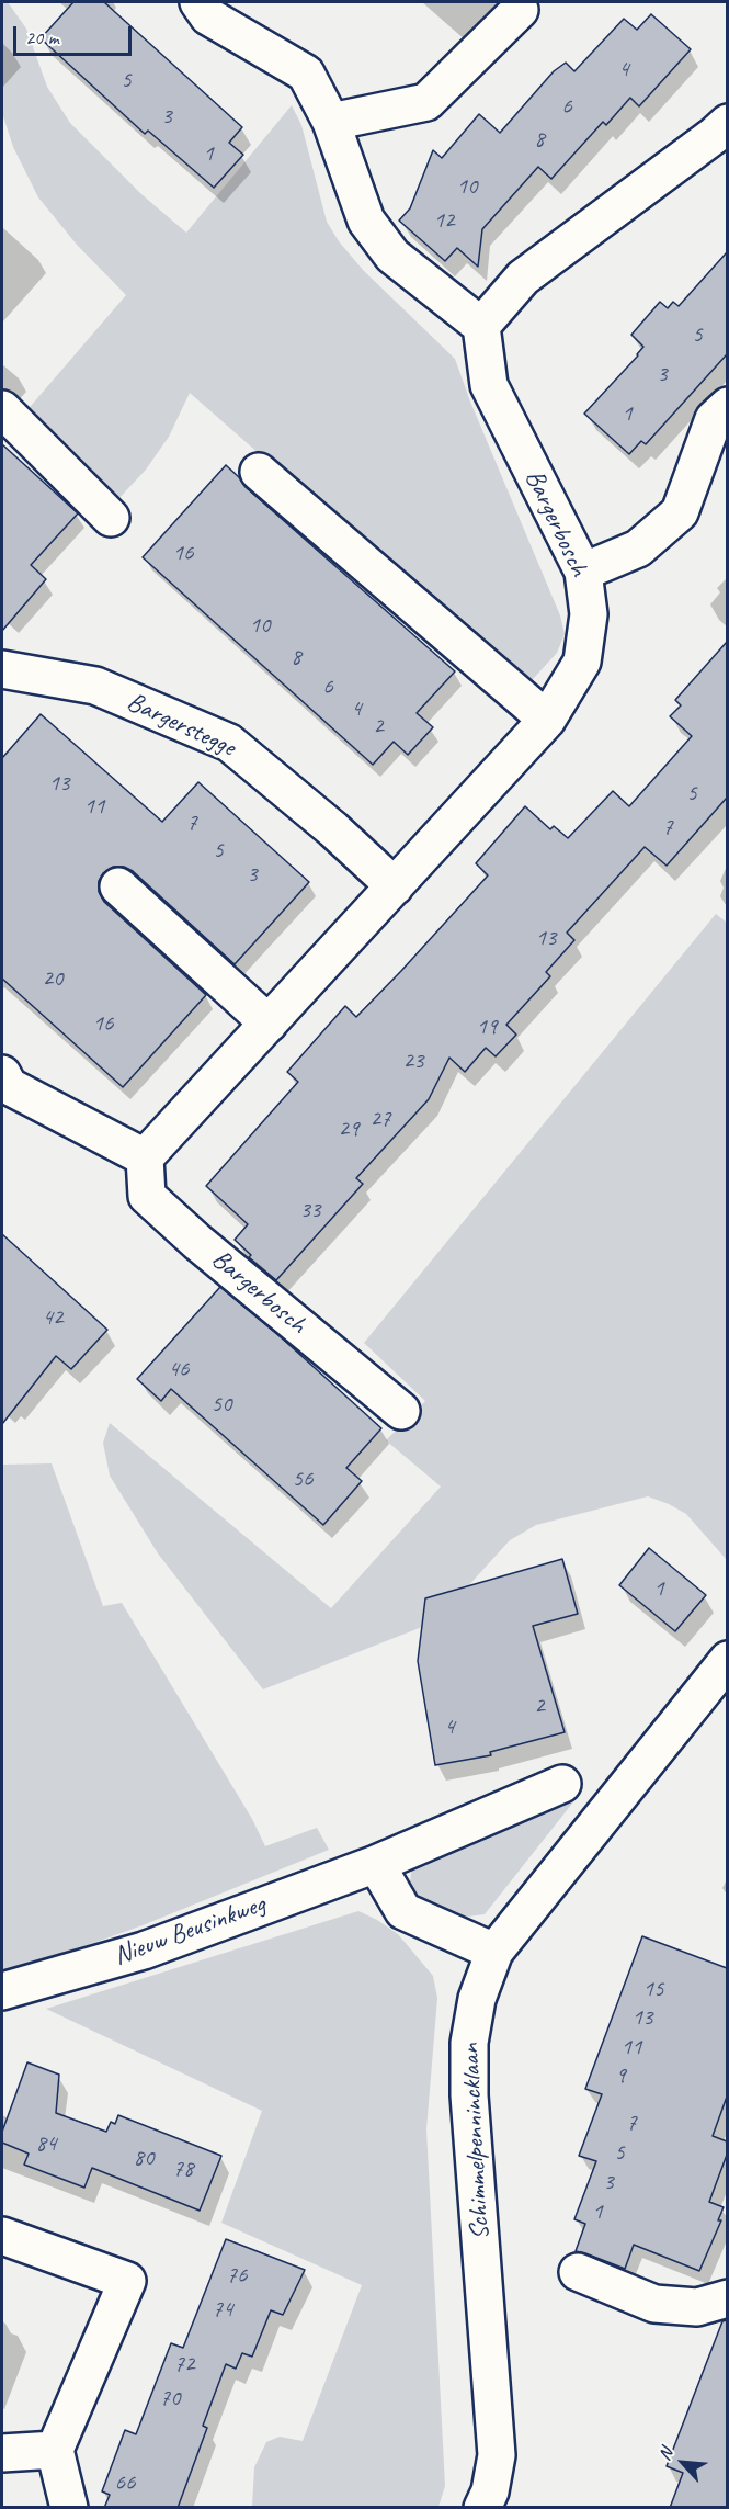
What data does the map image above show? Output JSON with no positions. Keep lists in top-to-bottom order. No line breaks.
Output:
{"streets":{"street":["Bargerbosch","Bargerstegge","Nieuw Beusinkweg","Schimmelpennincklaan"]},"crossings":[["Bargerbosch","Bargerstegge"]],"house_numbers":["4","5","6","3","8","1","10","12","5","3","1","16","10","8","6","4","2","13","5","11","7","7","5","3","13","20","16","19","23","27","29","33","42","46","50","56","1","2","4","15","13","11","9","7","84","5","80","78","3","1","76","74","72","70","66"],"scale_bar":"20 m","north":"top left"}
